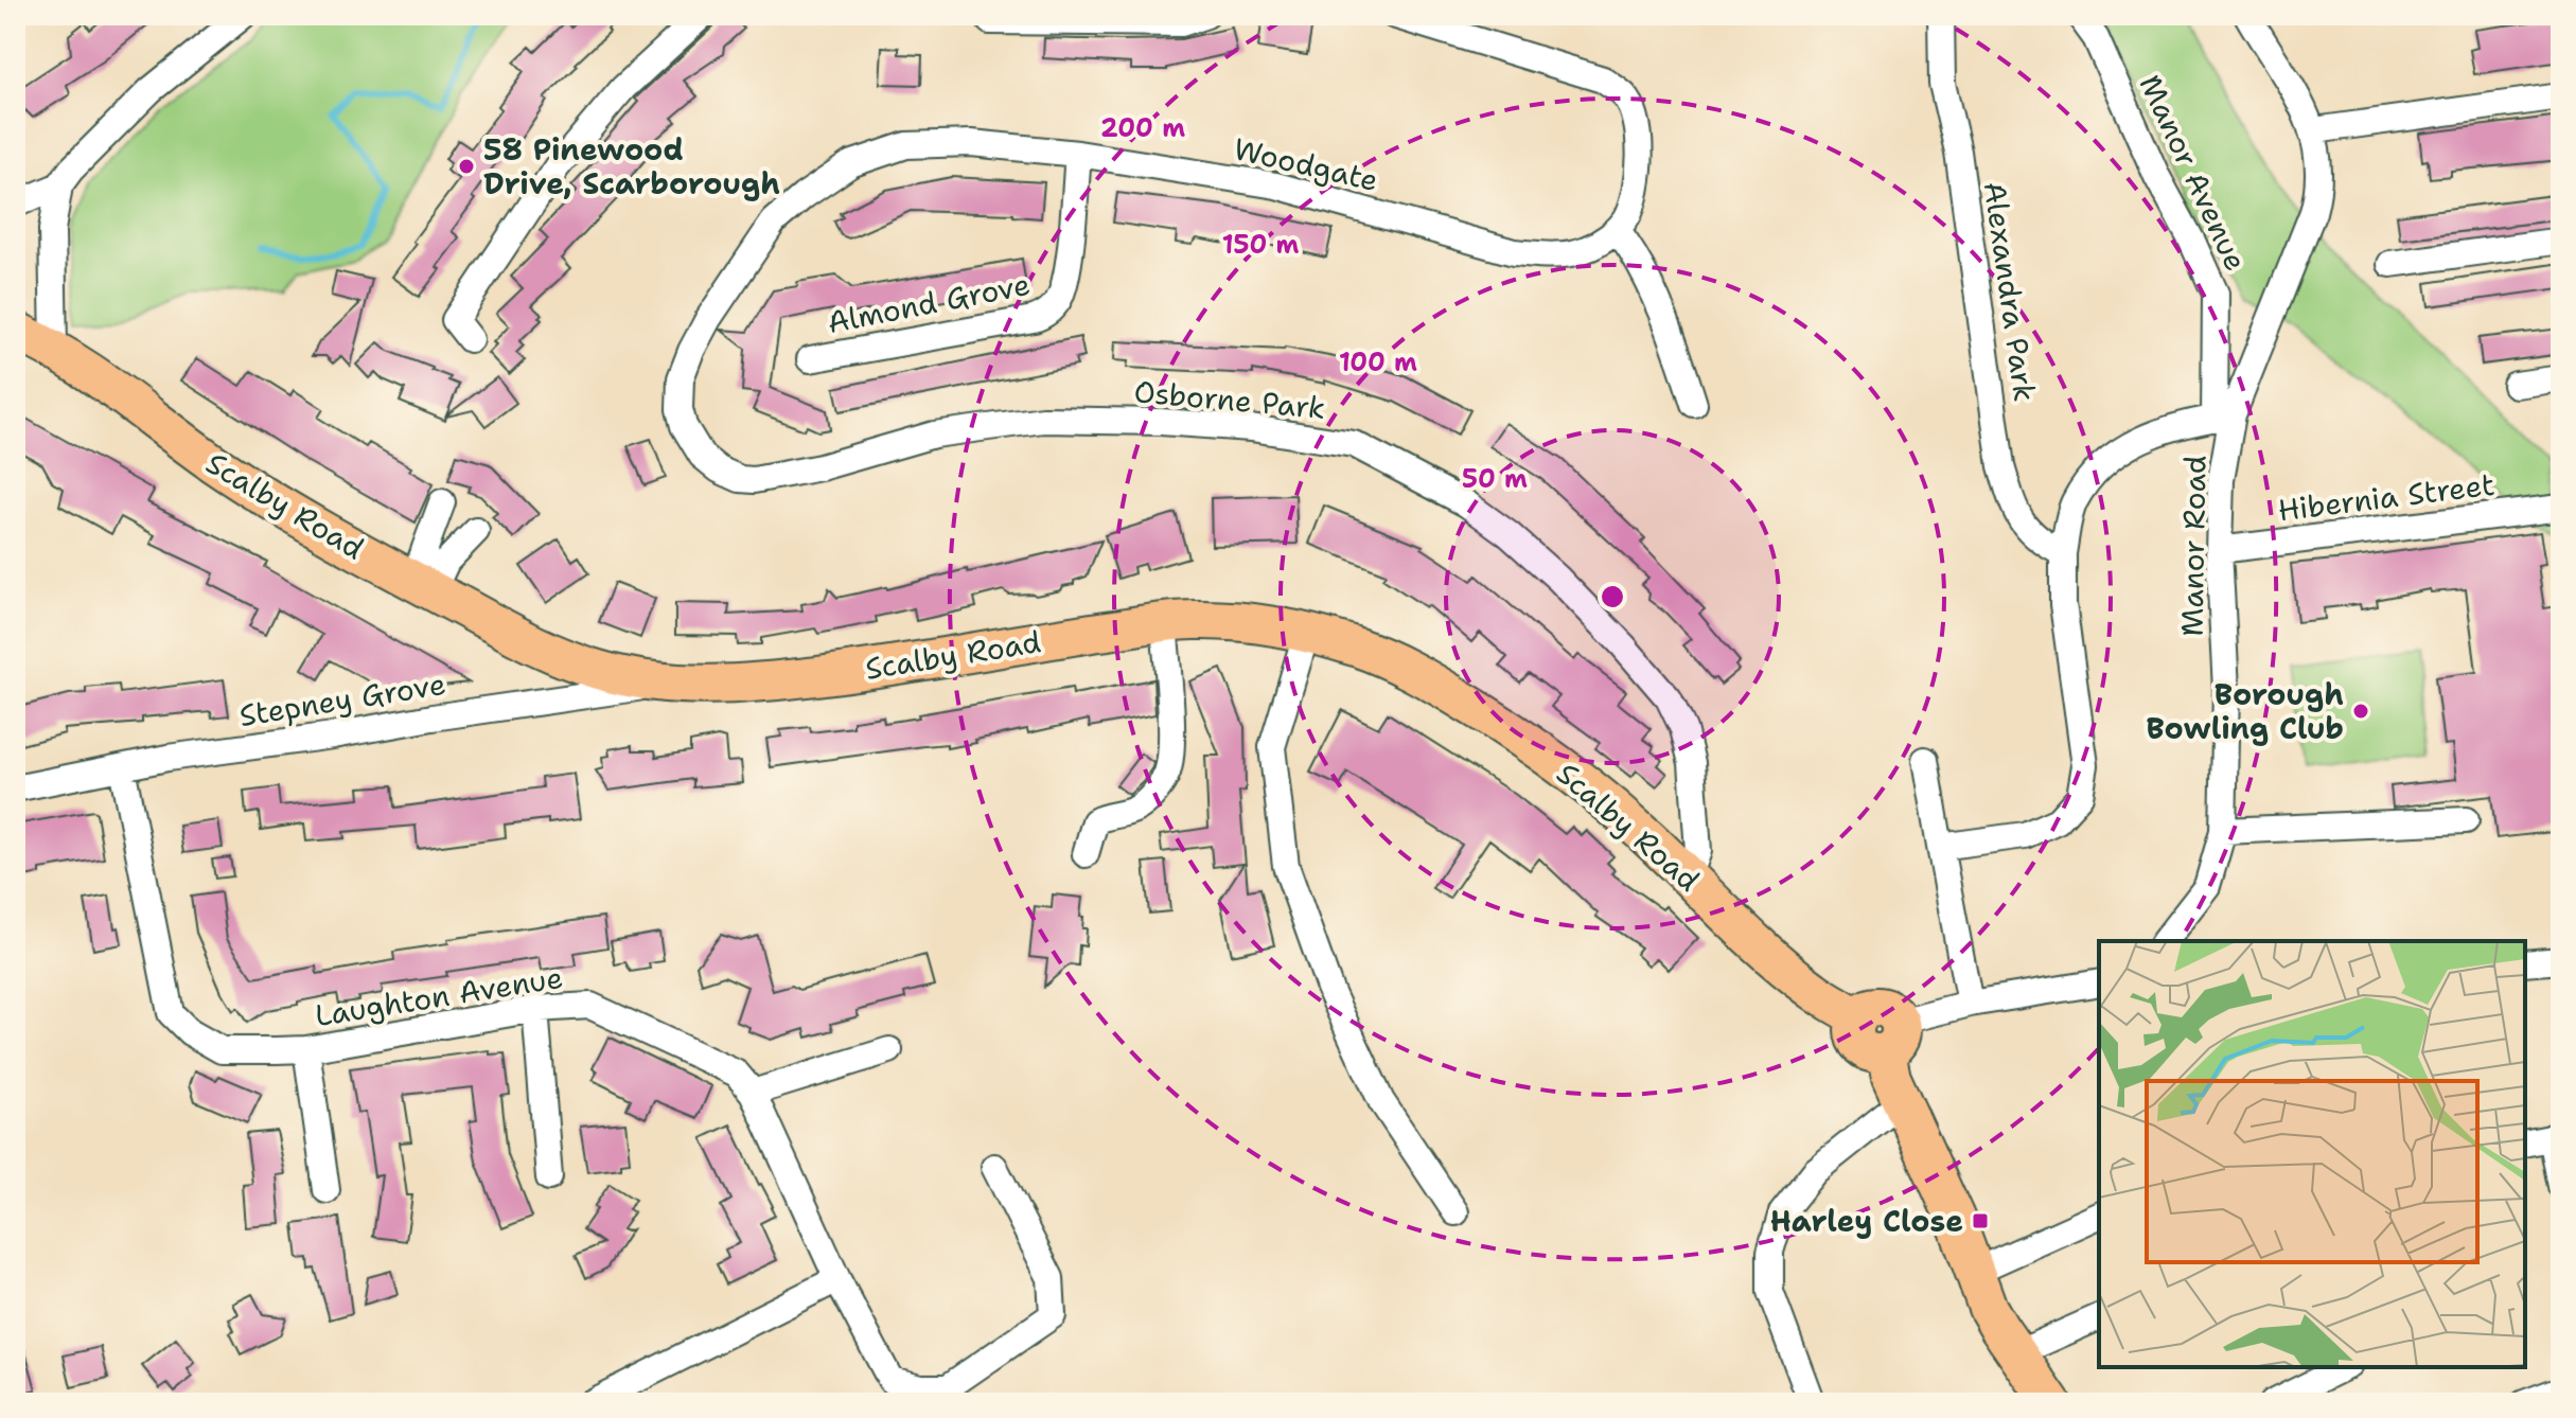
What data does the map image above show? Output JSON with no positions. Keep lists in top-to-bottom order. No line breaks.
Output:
{"streets":{"highway":["Scalby Road"],"street":["Woodgate","Manor Avenue","Alexandra Park","Almond Grove","Osborne Park","Hibernia Street","Manor Road","Stepney Grove","Laughton Avenue"]},"crossings":[["Woodgate","Almond Grove"],["Woodgate","Osborne Park"],["Manor Avenue","Manor Road"],["Osborne Park","Scalby Road"],["Hibernia Street","Manor Road"],["Scalby Road","Stepney Grove"],["Stepney Grove","Laughton Avenue"]],"places":{"other":["58 Pinewood Drive, Scarborough","Borough Bowling Club"],"transit":["Harley Close"]},"rings":["200 m","150 m","100 m","50 m"]}
